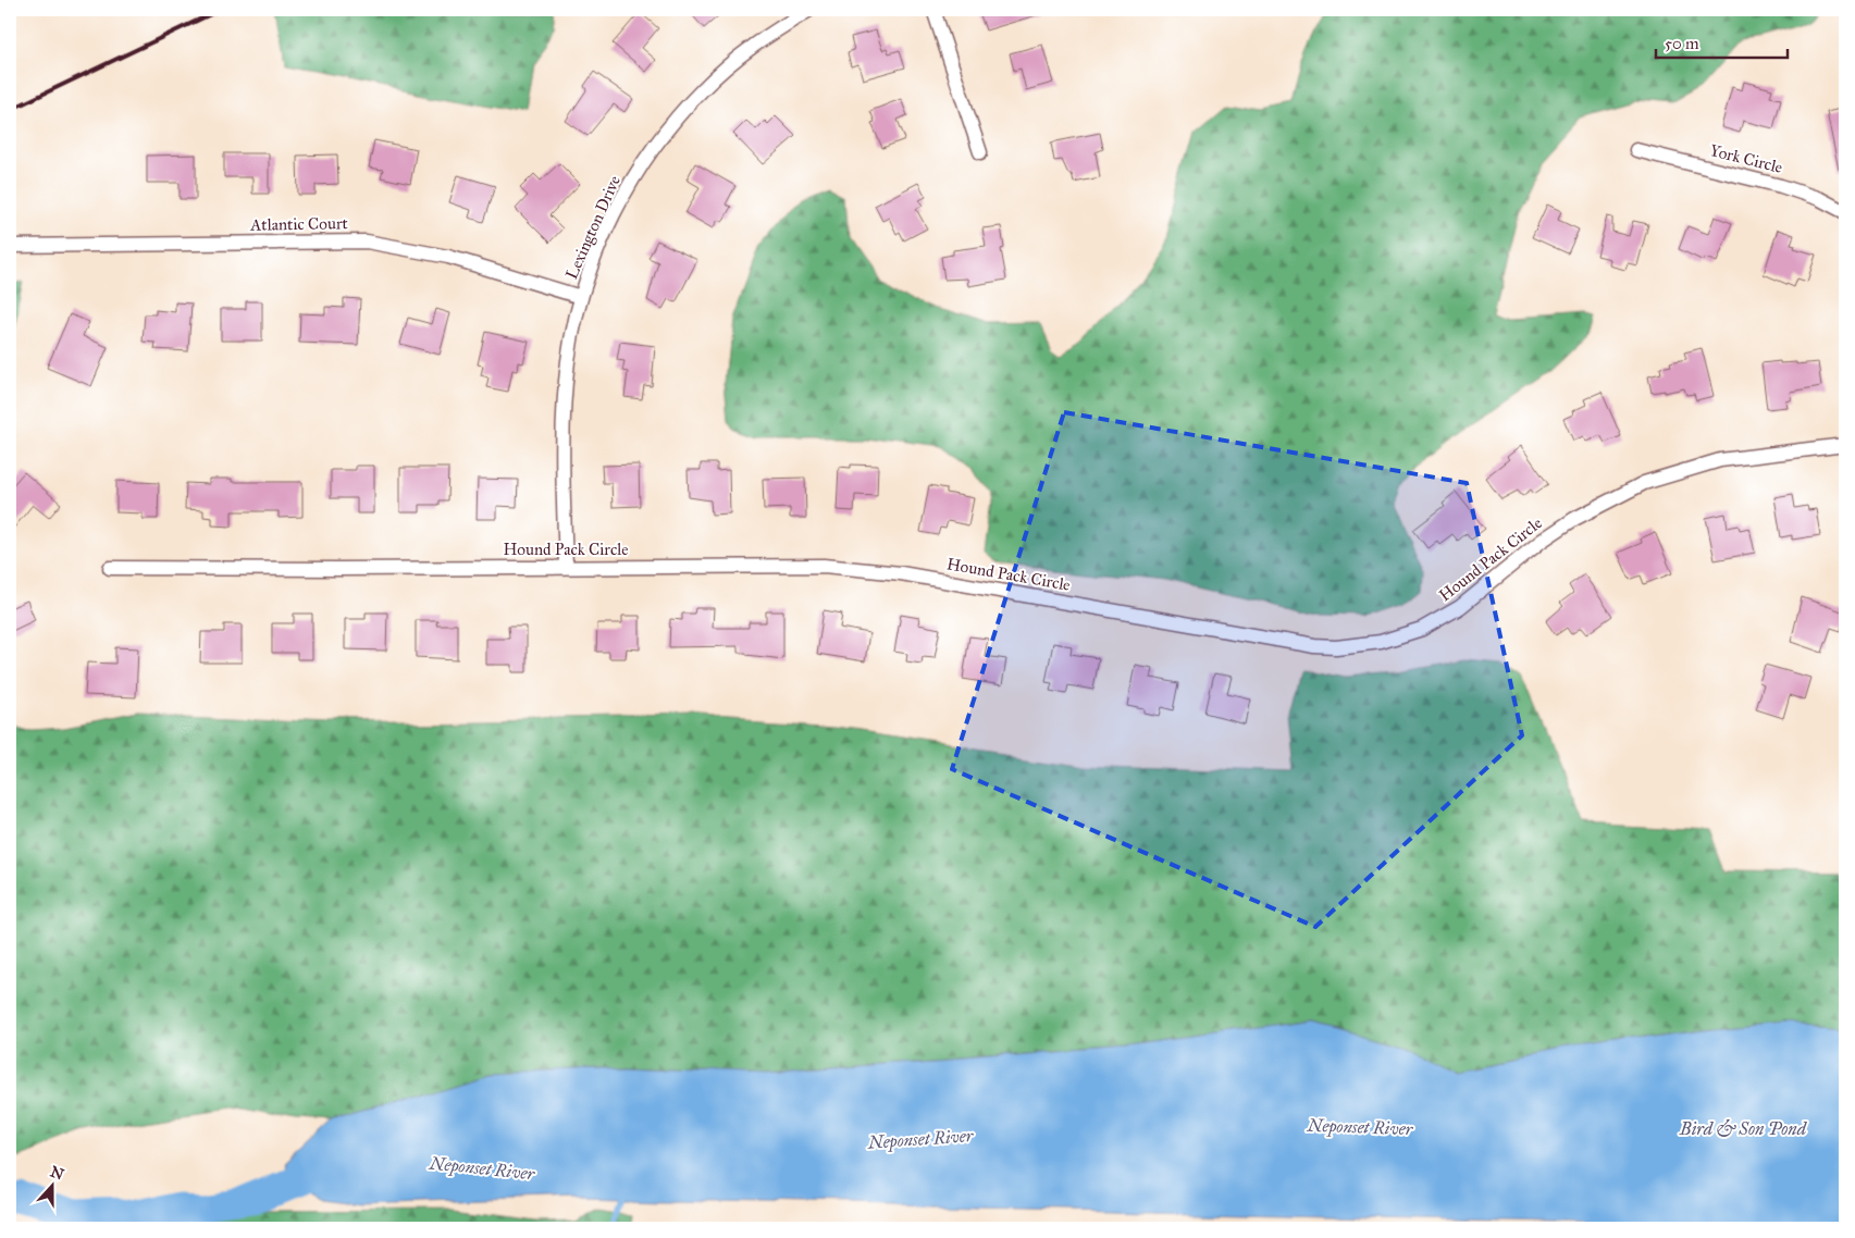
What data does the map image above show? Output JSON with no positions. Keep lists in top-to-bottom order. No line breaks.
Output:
{"streets":{"street":["York Circle","Atlantic Court","Lexington Drive","Hound Pack Circle"]},"crossings":[["Atlantic Court","Lexington Drive"],["Lexington Drive","Hound Pack Circle"]],"water":["Neponset River","Bird & Son Pond"],"scale_bar":"50 m","north":"top"}
